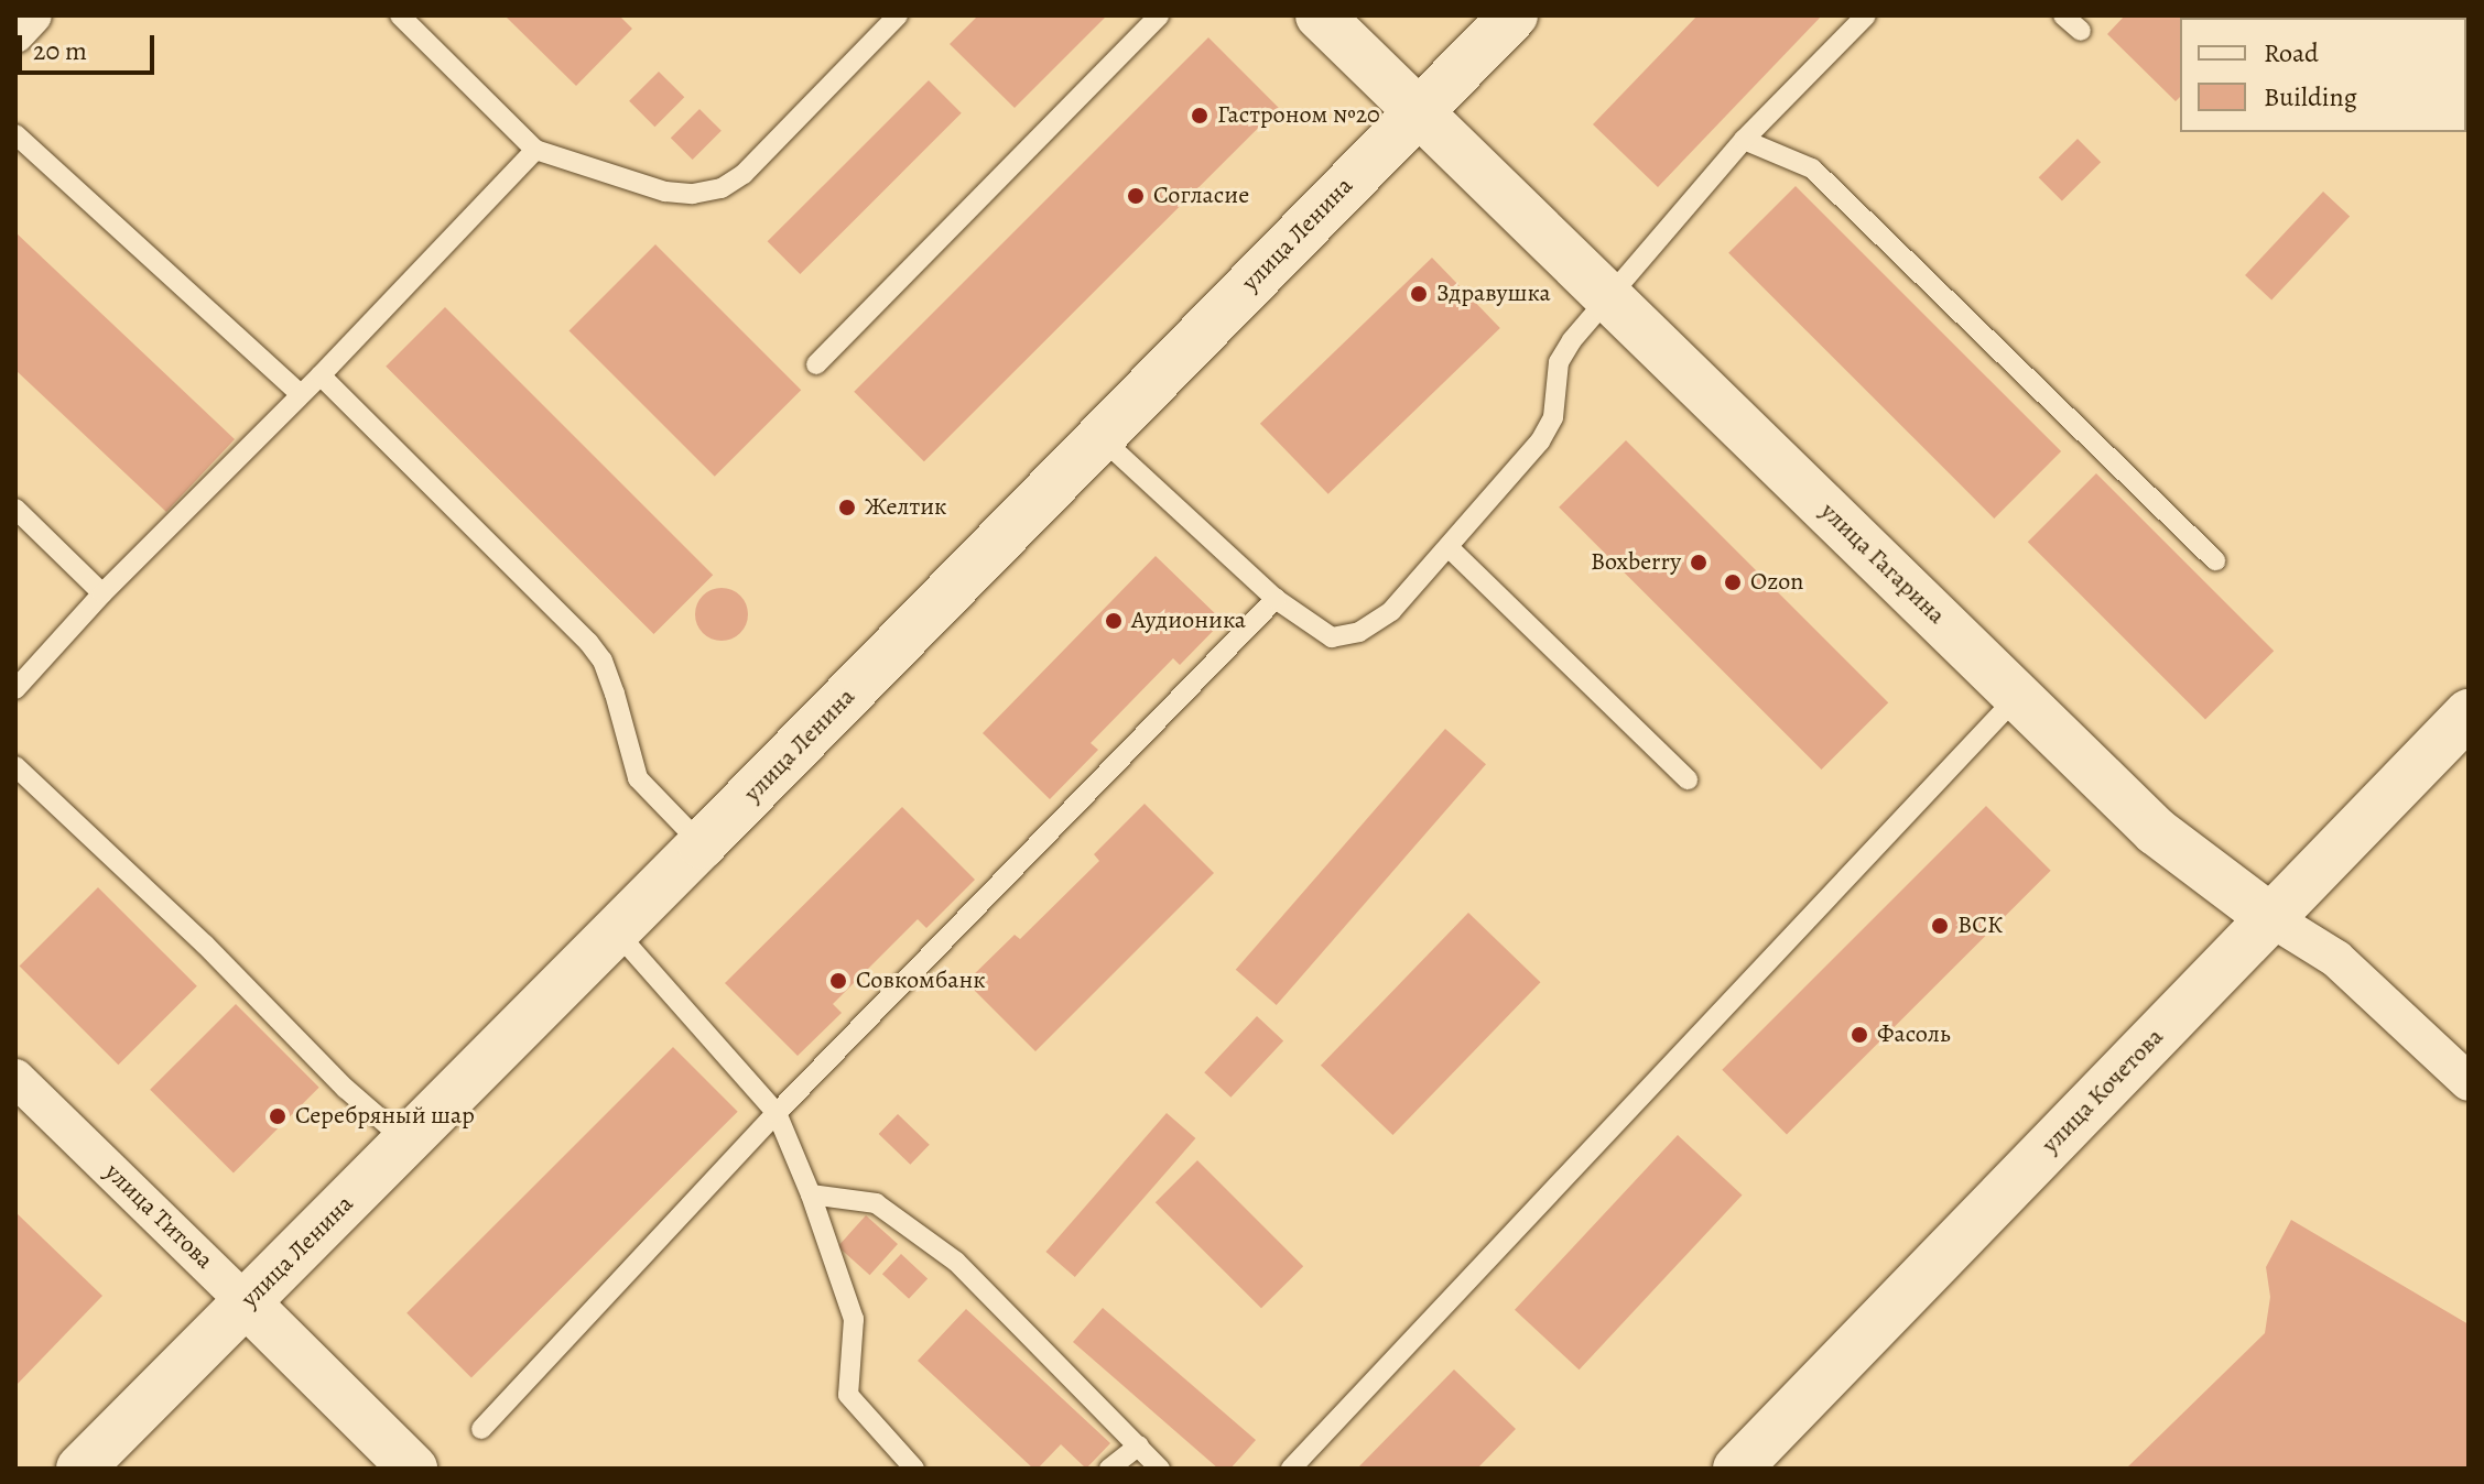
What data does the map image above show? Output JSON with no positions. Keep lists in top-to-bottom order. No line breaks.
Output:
{"streets":{"street":["улица Ленина","улица Гагарина","улица Кочетова","улица Титова"]},"crossings":[["улица Ленина","улица Гагарина"],["улица Ленина","улица Титова"],["улица Гагарина","улица Кочетова"]],"places":["Гастроном №20","Согласие","Здравушка","Желтик","Boxberry","Ozon","Аудионика","ВСК","Совкомбанк","Фасоль","Серебряный шар"],"legend":["Road","Building"],"scale_bar":"20 m"}
